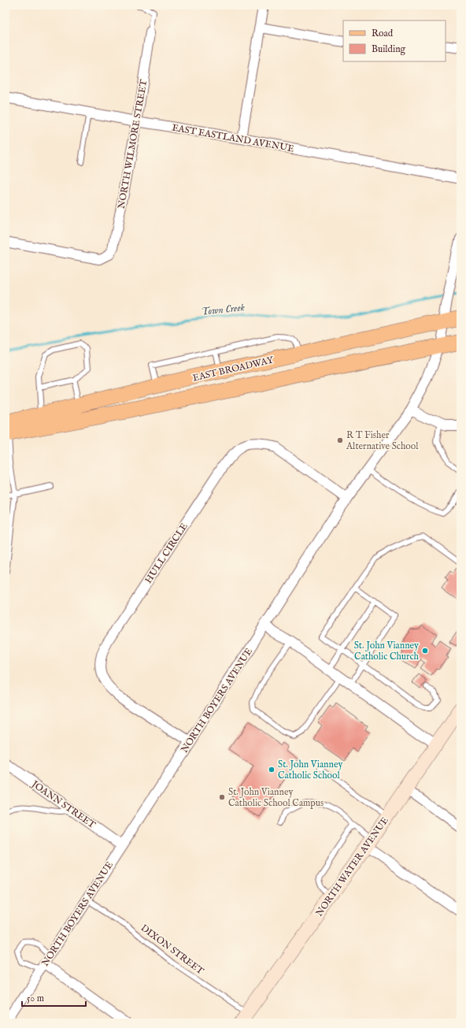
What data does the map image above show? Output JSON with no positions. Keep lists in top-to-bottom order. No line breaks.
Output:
{"streets":{"main road":["EAST BROADWAY","NORTH WATER AVENUE"],"street":["EAST EASTLAND AVENUE","NORTH WILMORE STREET","HULL CIRCLE","NORTH BOYERS AVENUE","JOANN STREET"],"lane":["DIXON STREET"]},"crossings":[["EAST EASTLAND AVENUE","NORTH WILMORE STREET"],["EAST BROADWAY","NORTH BOYERS AVENUE"],["HULL CIRCLE","NORTH BOYERS AVENUE"],["NORTH BOYERS AVENUE","JOANN STREET"],["NORTH BOYERS AVENUE","DIXON STREET"],["NORTH WATER AVENUE","DIXON STREET"]],"water":["Town Creek"],"places":["R T Fisher Alternative School","St. John Vianney Catholic Church","St. John Vianney Catholic School","St. John Vianney Catholic School Campus"],"legend":["Road","Building"],"scale_bar":"50 m"}
